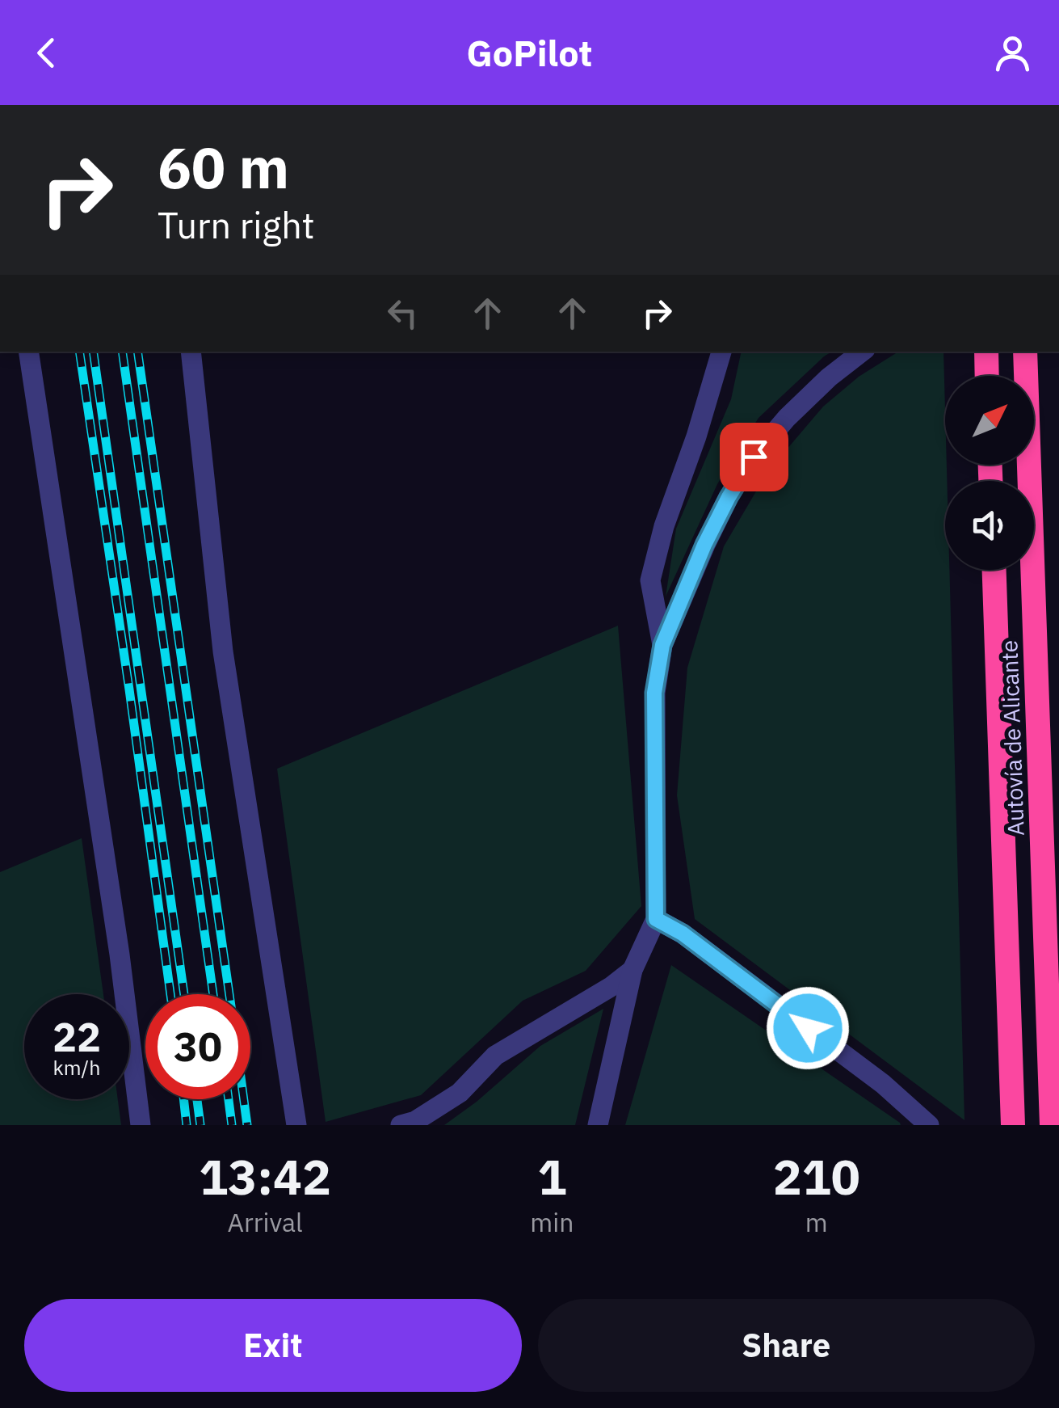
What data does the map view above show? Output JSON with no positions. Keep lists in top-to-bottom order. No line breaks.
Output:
{"streets":{"highway":["Autovía de Alicante"]},"north":"top right","page":{"header":"GoPilot","turn":["60 m","Turn right"],"speed":"22 km/h","limit":"30","eta":["13:42","Arrival","1","min","210","m"],"buttons":["Exit","Share"]}}
